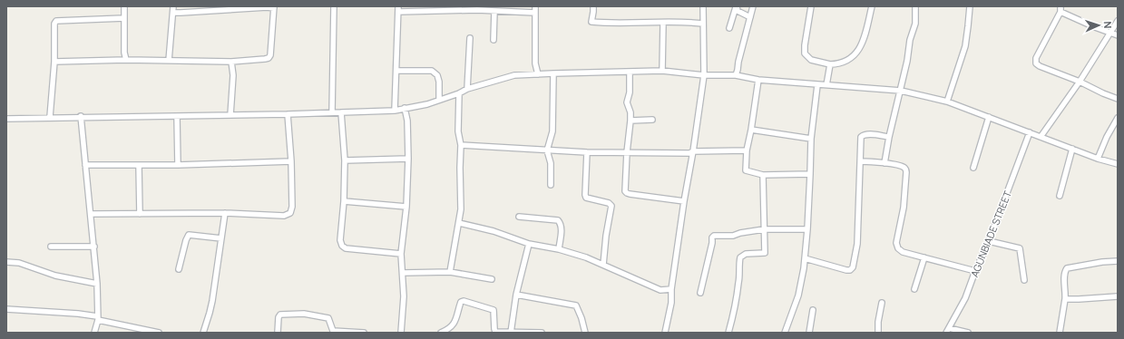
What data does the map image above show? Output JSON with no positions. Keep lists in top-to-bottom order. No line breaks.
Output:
{"streets":{"street":["AGUNBIADE STREET"]},"north":"right"}
